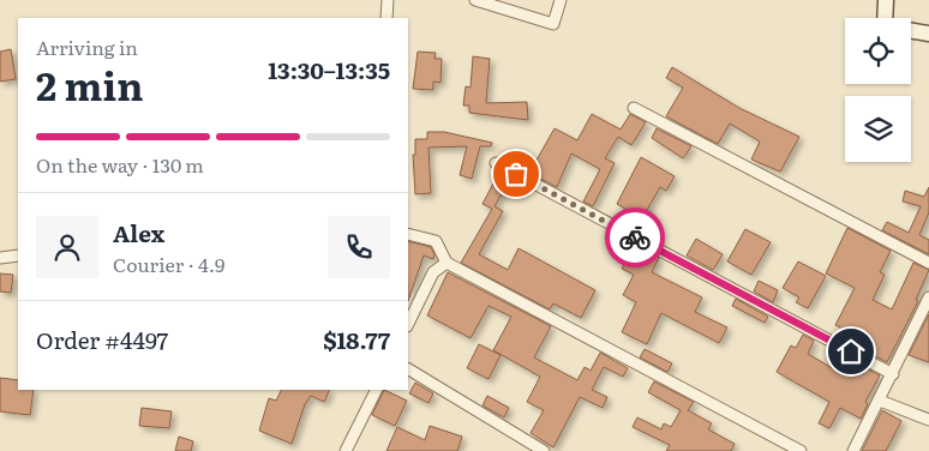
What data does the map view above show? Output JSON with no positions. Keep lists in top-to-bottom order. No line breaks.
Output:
{"page":{"heading":["2 min","Arriving in","13:30–13:35"],"panel":["Alex","Courier · 4.9","Order #4497","$18.77"],"bar":"On the way · 130 m"}}
